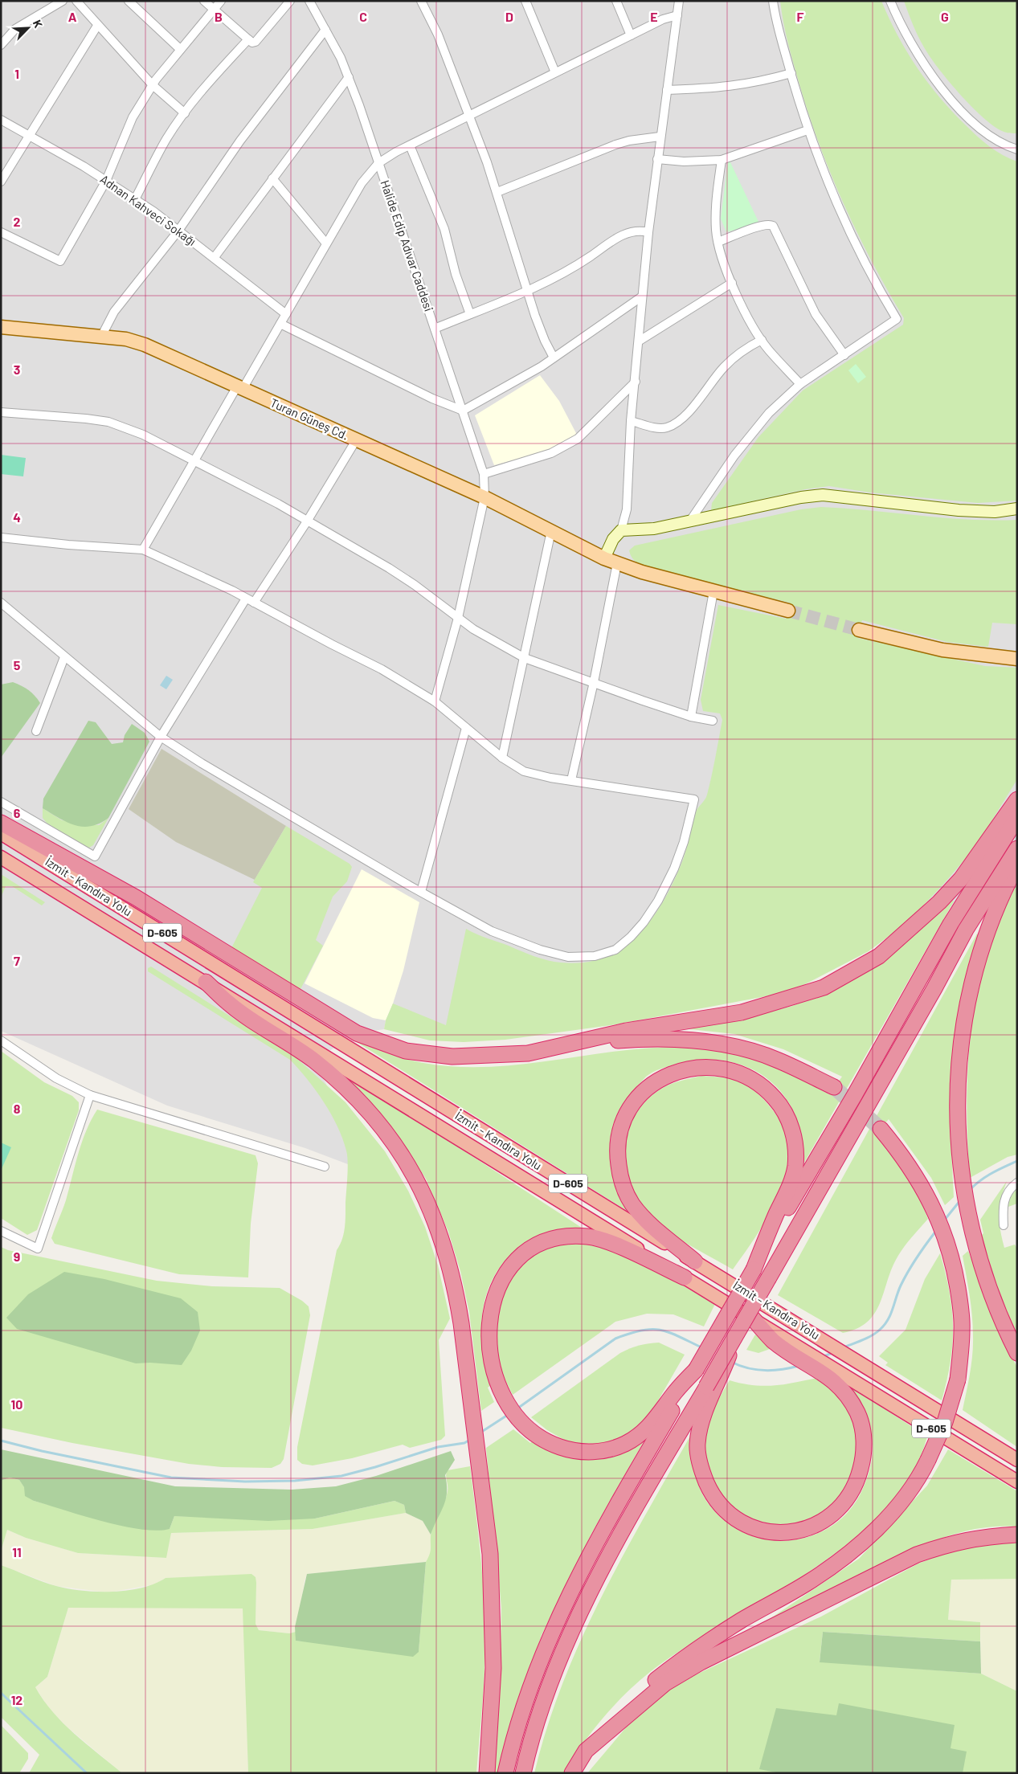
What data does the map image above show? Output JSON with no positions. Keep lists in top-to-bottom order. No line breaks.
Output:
{"streets":{"highway":["İzmit - Kandıra Yolu","D-605"],"main road":["Turan Güneş Cd."],"street":["Adnan Kahveci Sokağı","Halide Edip Adıvar Caddesi"]},"crossings":[["Halide Edip Adıvar Caddesi","Turan Güneş Cd."]],"north":"top right","grid":{"columns":["A","B","C","D","E","F","G"],"rows":["1","2","3","4","5","6","7","8","9","10","11","12"]}}
